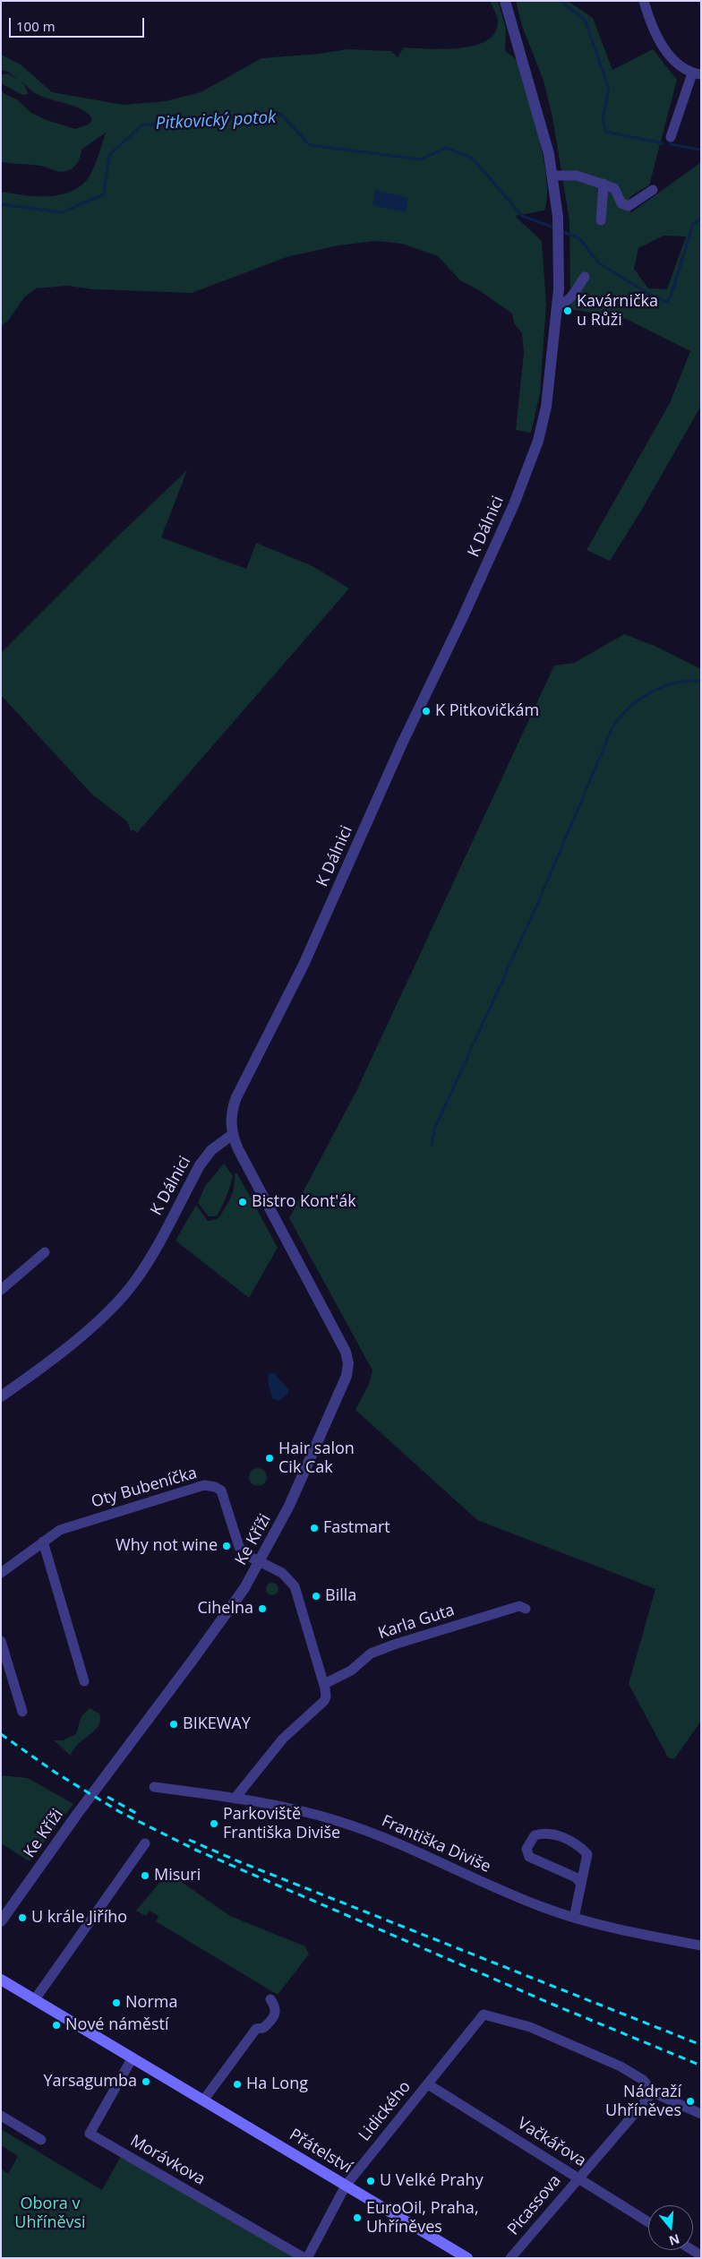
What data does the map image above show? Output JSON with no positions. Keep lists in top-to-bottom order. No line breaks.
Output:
{"streets":{"main road":["Přátelství"],"street":["K Dálnici","Oty Bubeníčka","Ke Kříži","Karla Guta","Františka Diviše","Lidického","Vačkářova","Morávkova","Picassova"]},"crossings":[["K Dálnici","Ke Kříži"],["Oty Bubeníčka","Ke Kříži"],["Lidického","Vačkářova"],["Lidického","Přátelství"],["Lidického","Morávkova"],["Lidického","Picassova"],["Vačkářova","Picassova"],["Přátelství","Morávkova"]],"water":["Pitkovický potok"],"parks":["Obora v Uhříněvsi"],"places":["Kavárnička u Růži","K Pitkovičkám","Bistro Kont'ák","Hair salon Cik Cak","Fastmart","Why not wine","Billa","Cihelna","BIKEWAY","Parkoviště Františka Diviše","Misuri","U krále Jiřího","Norma","Nové náměstí","Yarsagumba","Ha Long","Nádraží Uhříněves","U Velké Prahy","EuroOil, Praha, Uhříněves"],"scale_bar":"100 m","north":"bottom"}
